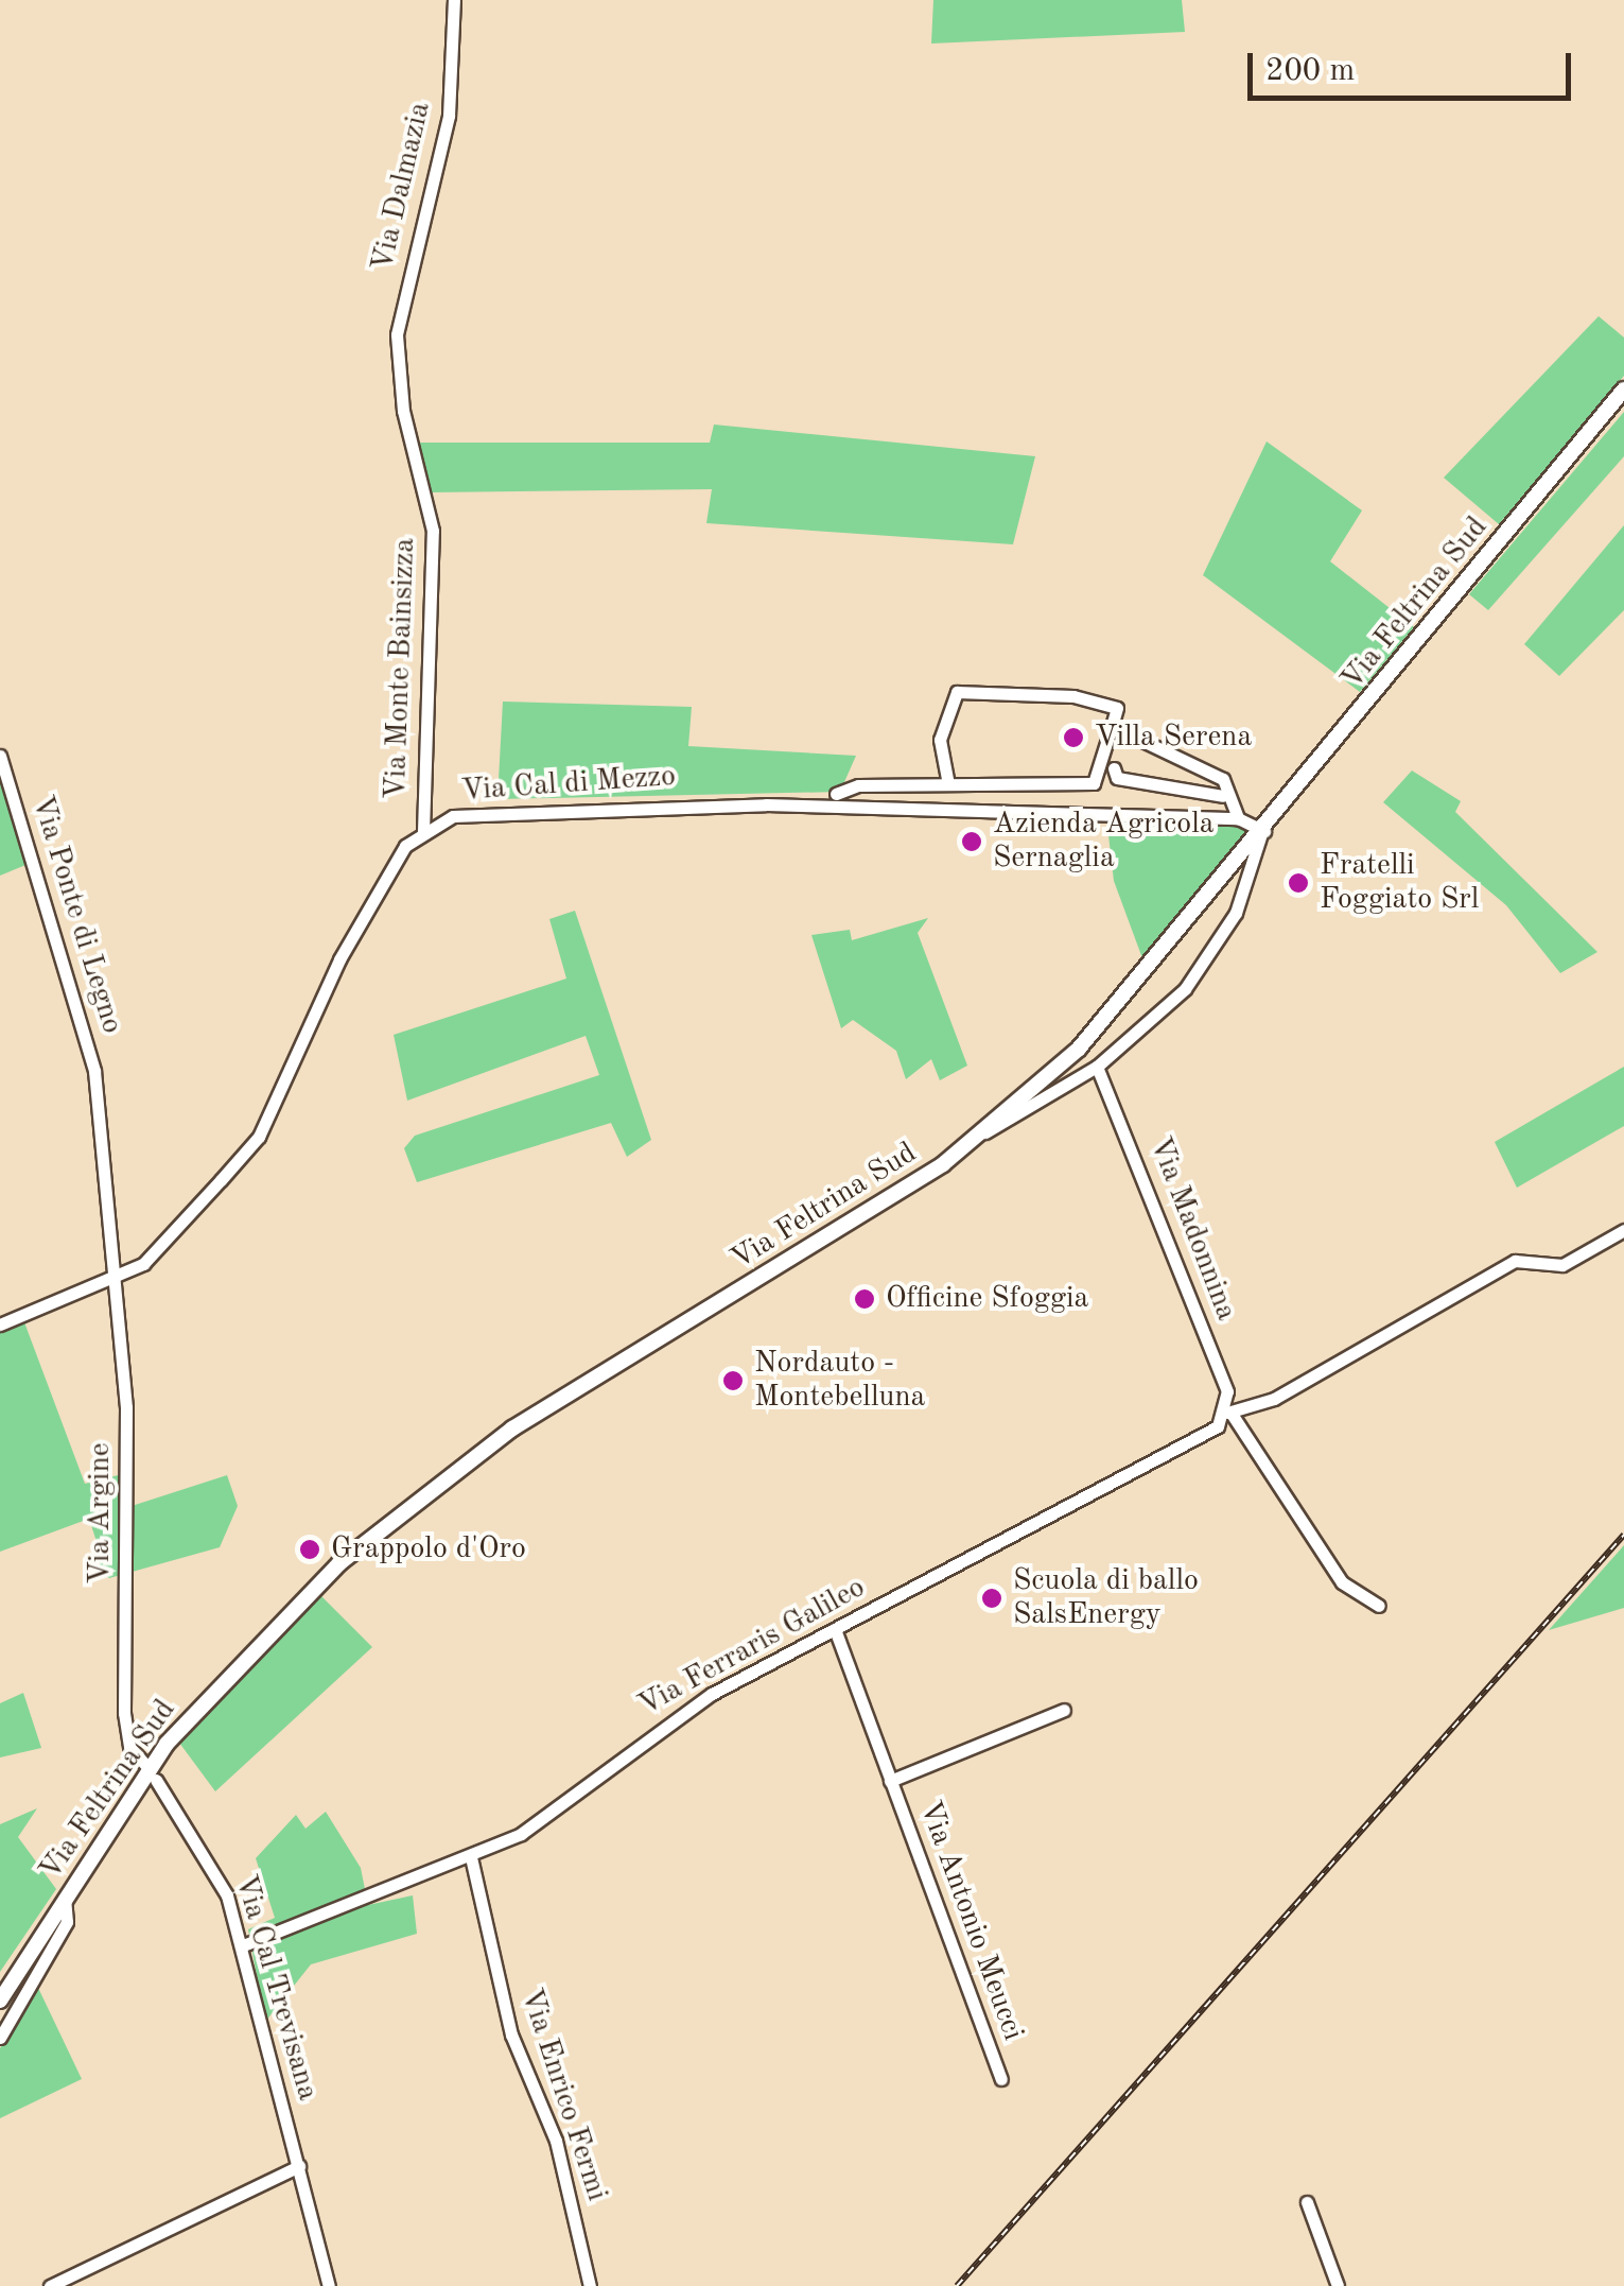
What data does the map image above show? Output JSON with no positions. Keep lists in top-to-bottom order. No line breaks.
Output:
{"streets":{"main road":["Via Feltrina Sud"],"street":["Via Dalmazia","Via Monte Bainsizza","Via Cal di Mezzo","Via Ponte di Legno","Via Madonnina","Via Argine","Via Ferraris Galileo","Via Antonio Meucci","Via Cal Trevisana","Via Enrico Fermi"]},"crossings":[["Via Dalmazia","Via Monte Bainsizza"],["Via Feltrina Sud","Via Cal di Mezzo"],["Via Feltrina Sud","Via Cal Trevisana"],["Via Monte Bainsizza","Via Cal di Mezzo"],["Via Ponte di Legno","Via Argine"],["Via Madonnina","Via Ferraris Galileo"],["Via Argine","Via Cal Trevisana"],["Via Ferraris Galileo","Via Antonio Meucci"],["Via Ferraris Galileo","Via Cal Trevisana"],["Via Ferraris Galileo","Via Enrico Fermi"]],"places":["Villa Serena","Azienda Agricola Sernaglia","Fratelli Foggiato Srl","Officine Sfoggia","Nordauto - Montebelluna","Grappolo d'Oro","Scuola di ballo SalsEnergy"],"scale_bar":"200 m"}
